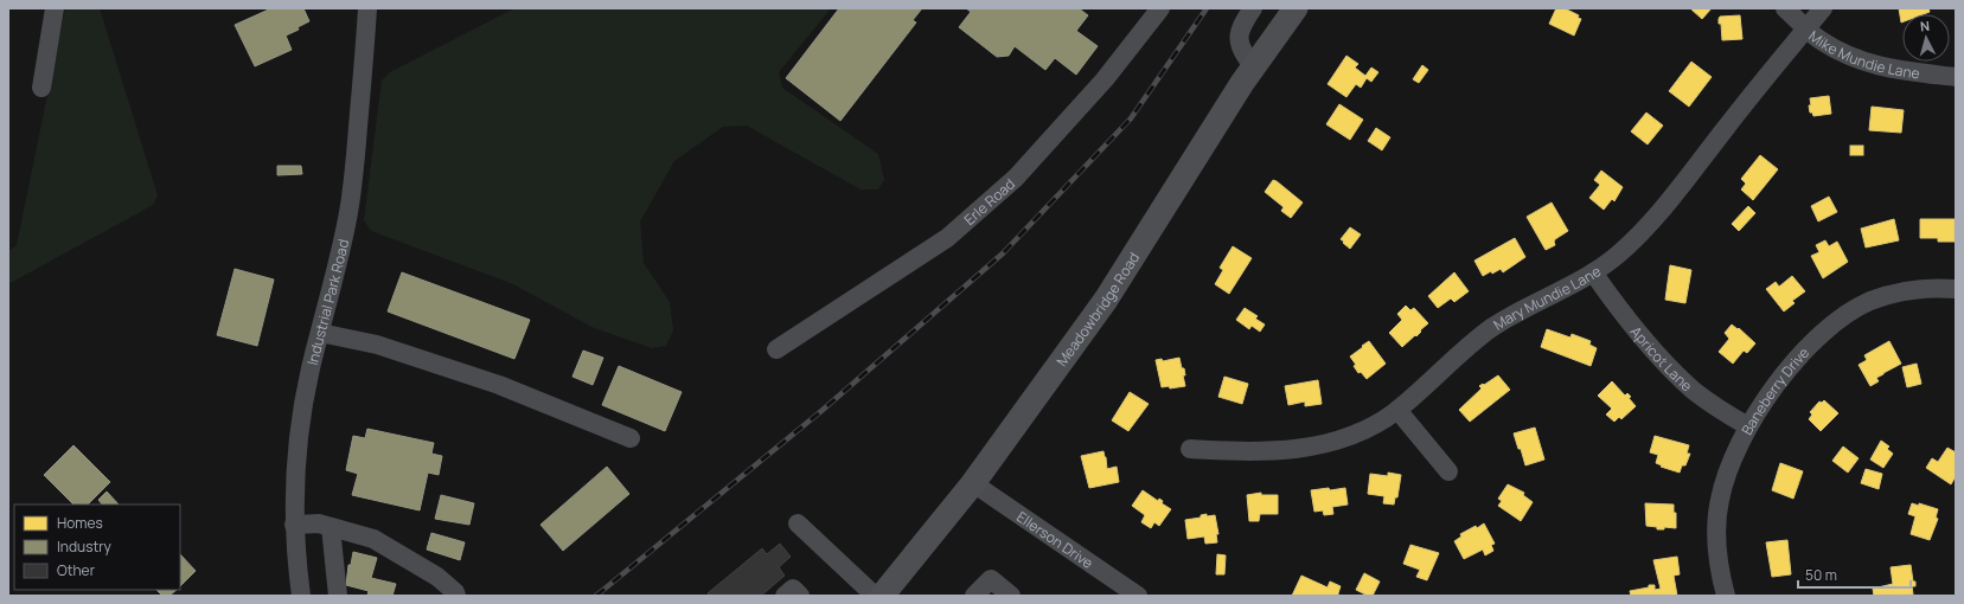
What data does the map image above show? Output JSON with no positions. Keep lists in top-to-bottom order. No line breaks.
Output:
{"streets":{"main road":["Meadowbridge Road"],"street":["Mike Mundie Lane","Erle Road","Mary Mundie Lane","Industrial Park Road","Apricot Lane","Baneberry Drive","Ellerson Drive"]},"crossings":[["Mike Mundie Lane","Mary Mundie Lane"],["Mary Mundie Lane","Apricot Lane"],["Meadowbridge Road","Ellerson Drive"],["Apricot Lane","Baneberry Drive"]],"legend":["Homes","Industry","Other"],"scale_bar":"50 m","north":"top"}
